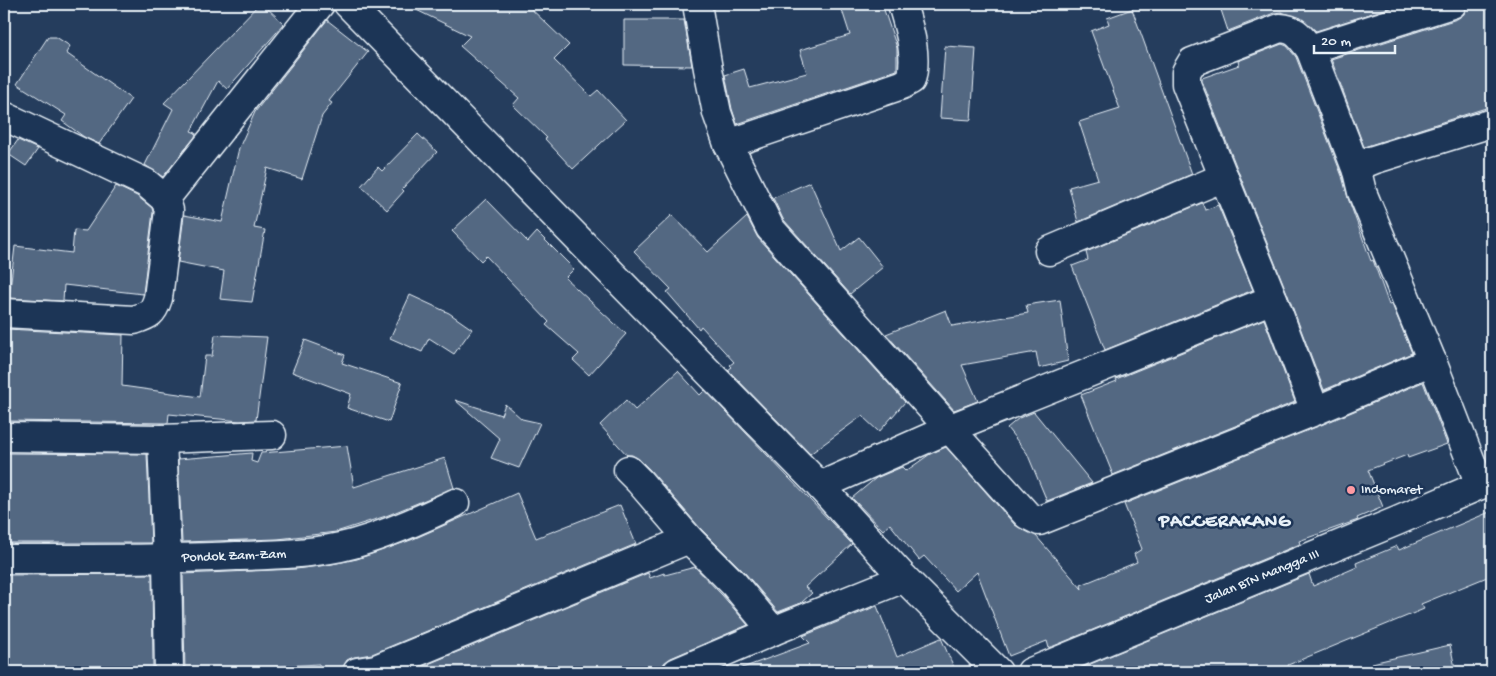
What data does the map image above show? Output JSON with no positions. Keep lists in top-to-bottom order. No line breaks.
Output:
{"streets":{"street":["Pondok Zam-Zam","Jalan BTN Mangga III"]},"districts":["PACCERAKANG"],"places":["Indomaret"],"scale_bar":"20 m"}
